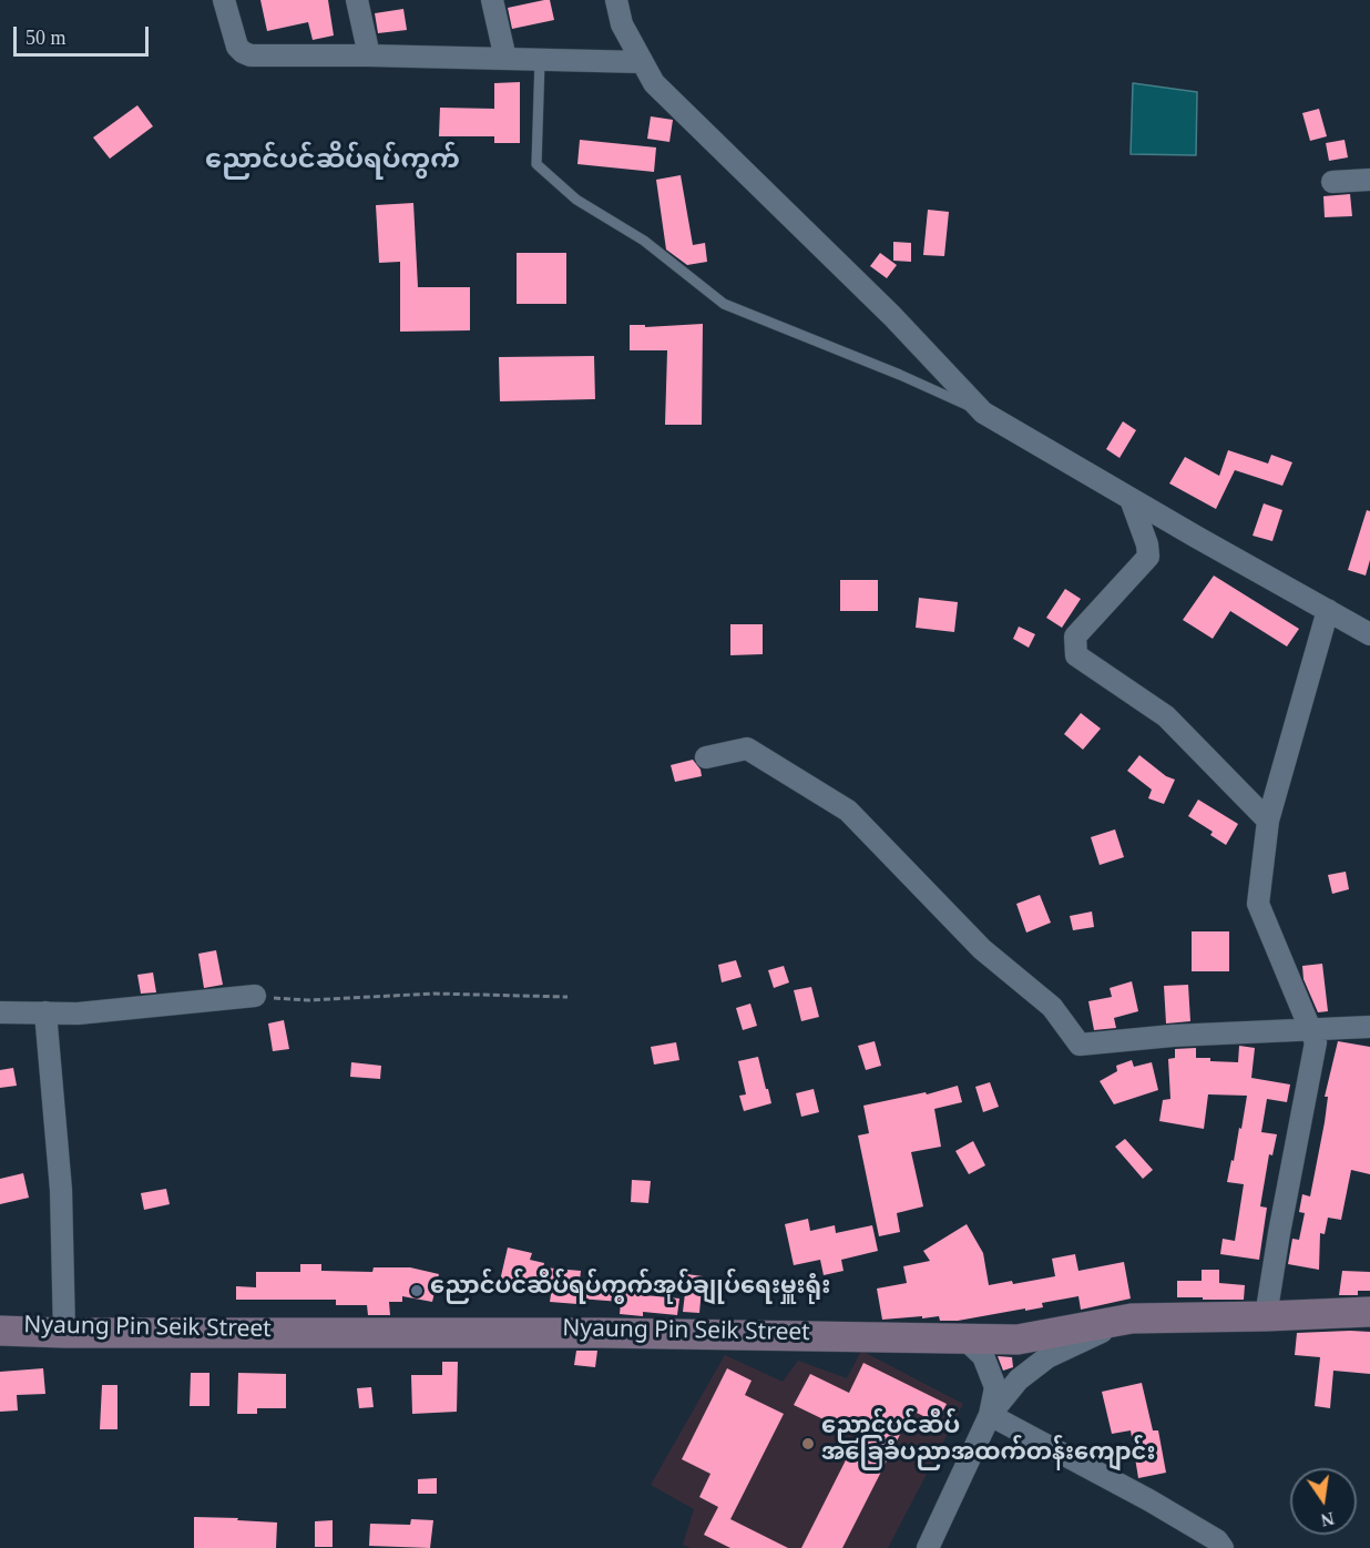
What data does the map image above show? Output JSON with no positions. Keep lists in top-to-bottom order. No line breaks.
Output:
{"streets":{"street":["Nyaung Pin Seik Street"]},"districts":["ညောင်ပင်ဆိပ်ရပ်ကွက်"],"places":["ညောင်ပင်ဆိပ်ရပ်ကွက်အုပ်ချုပ်ရေးမှူးရုံး","ညောင်ပင်ဆိပ် အခြေခံပညာအထက်တန်းကျောင်း"],"scale_bar":"50 m","north":"bottom"}
